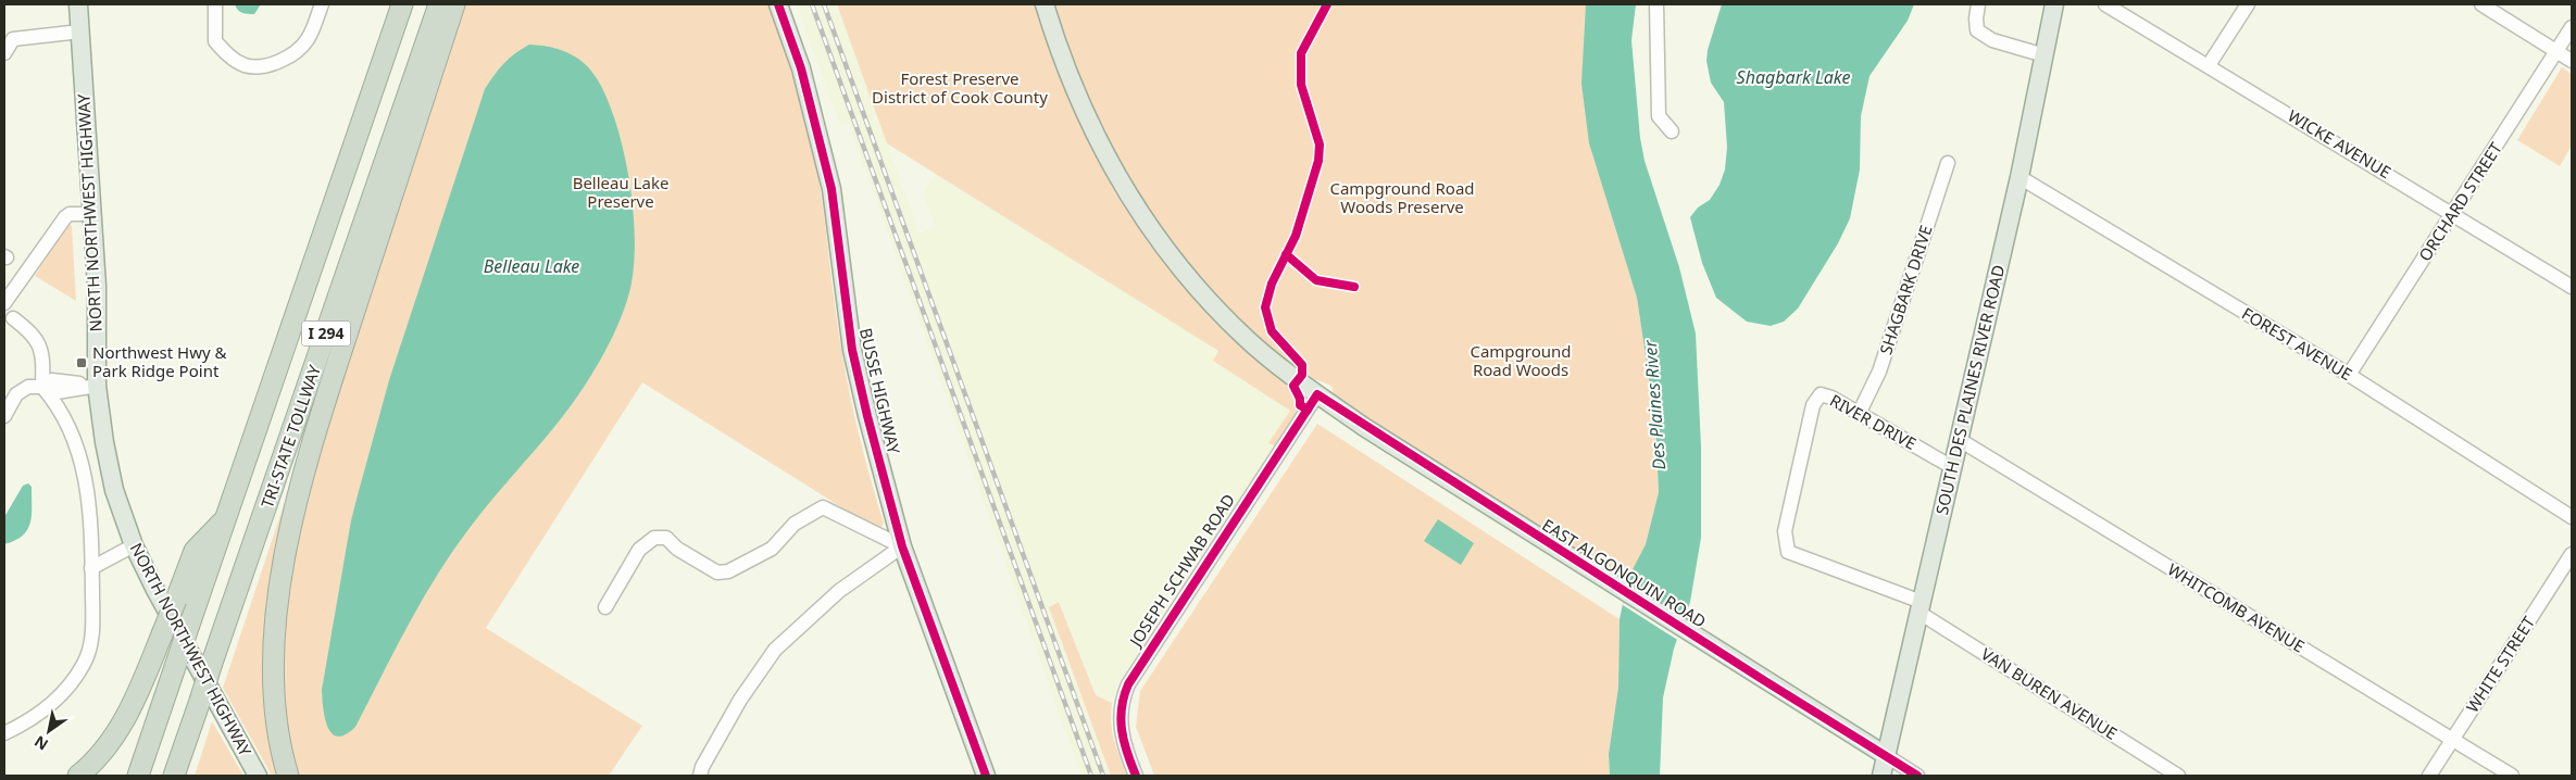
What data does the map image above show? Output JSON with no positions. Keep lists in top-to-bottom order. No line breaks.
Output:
{"streets":{"highway":["I 294","TRI-STATE TOLLWAY"],"main road":["NORTH NORTHWEST HIGHWAY","SOUTH DES PLAINES RIVER ROAD","BUSSE HIGHWAY","EAST ALGONQUIN ROAD"],"street":["WICKE AVENUE","ORCHARD STREET","SHAGBARK DRIVE","FOREST AVENUE","RIVER DRIVE","JOSEPH SCHWAB ROAD","WHITCOMB AVENUE","WHITE STREET","VAN BUREN AVENUE"]},"crossings":[["WICKE AVENUE","ORCHARD STREET"],["ORCHARD STREET","FOREST AVENUE"],["SHAGBARK DRIVE","RIVER DRIVE"],["FOREST AVENUE","SOUTH DES PLAINES RIVER ROAD"],["SOUTH DES PLAINES RIVER ROAD","RIVER DRIVE"],["SOUTH DES PLAINES RIVER ROAD","EAST ALGONQUIN ROAD"],["SOUTH DES PLAINES RIVER ROAD","WHITCOMB AVENUE"],["SOUTH DES PLAINES RIVER ROAD","VAN BUREN AVENUE"],["RIVER DRIVE","VAN BUREN AVENUE"],["JOSEPH SCHWAB ROAD","EAST ALGONQUIN ROAD"],["WHITCOMB AVENUE","WHITE STREET"]],"water":["Shagbark Lake","Belleau Lake","Des Plaines River"],"parks":["Forest Preserve District of Cook County","Belleau Lake Preserve","Campground Road Woods Preserve","Campground Road Woods"],"places":{"transit":["Northwest Hwy & Park Ridge Point"]},"north":"bottom left"}
